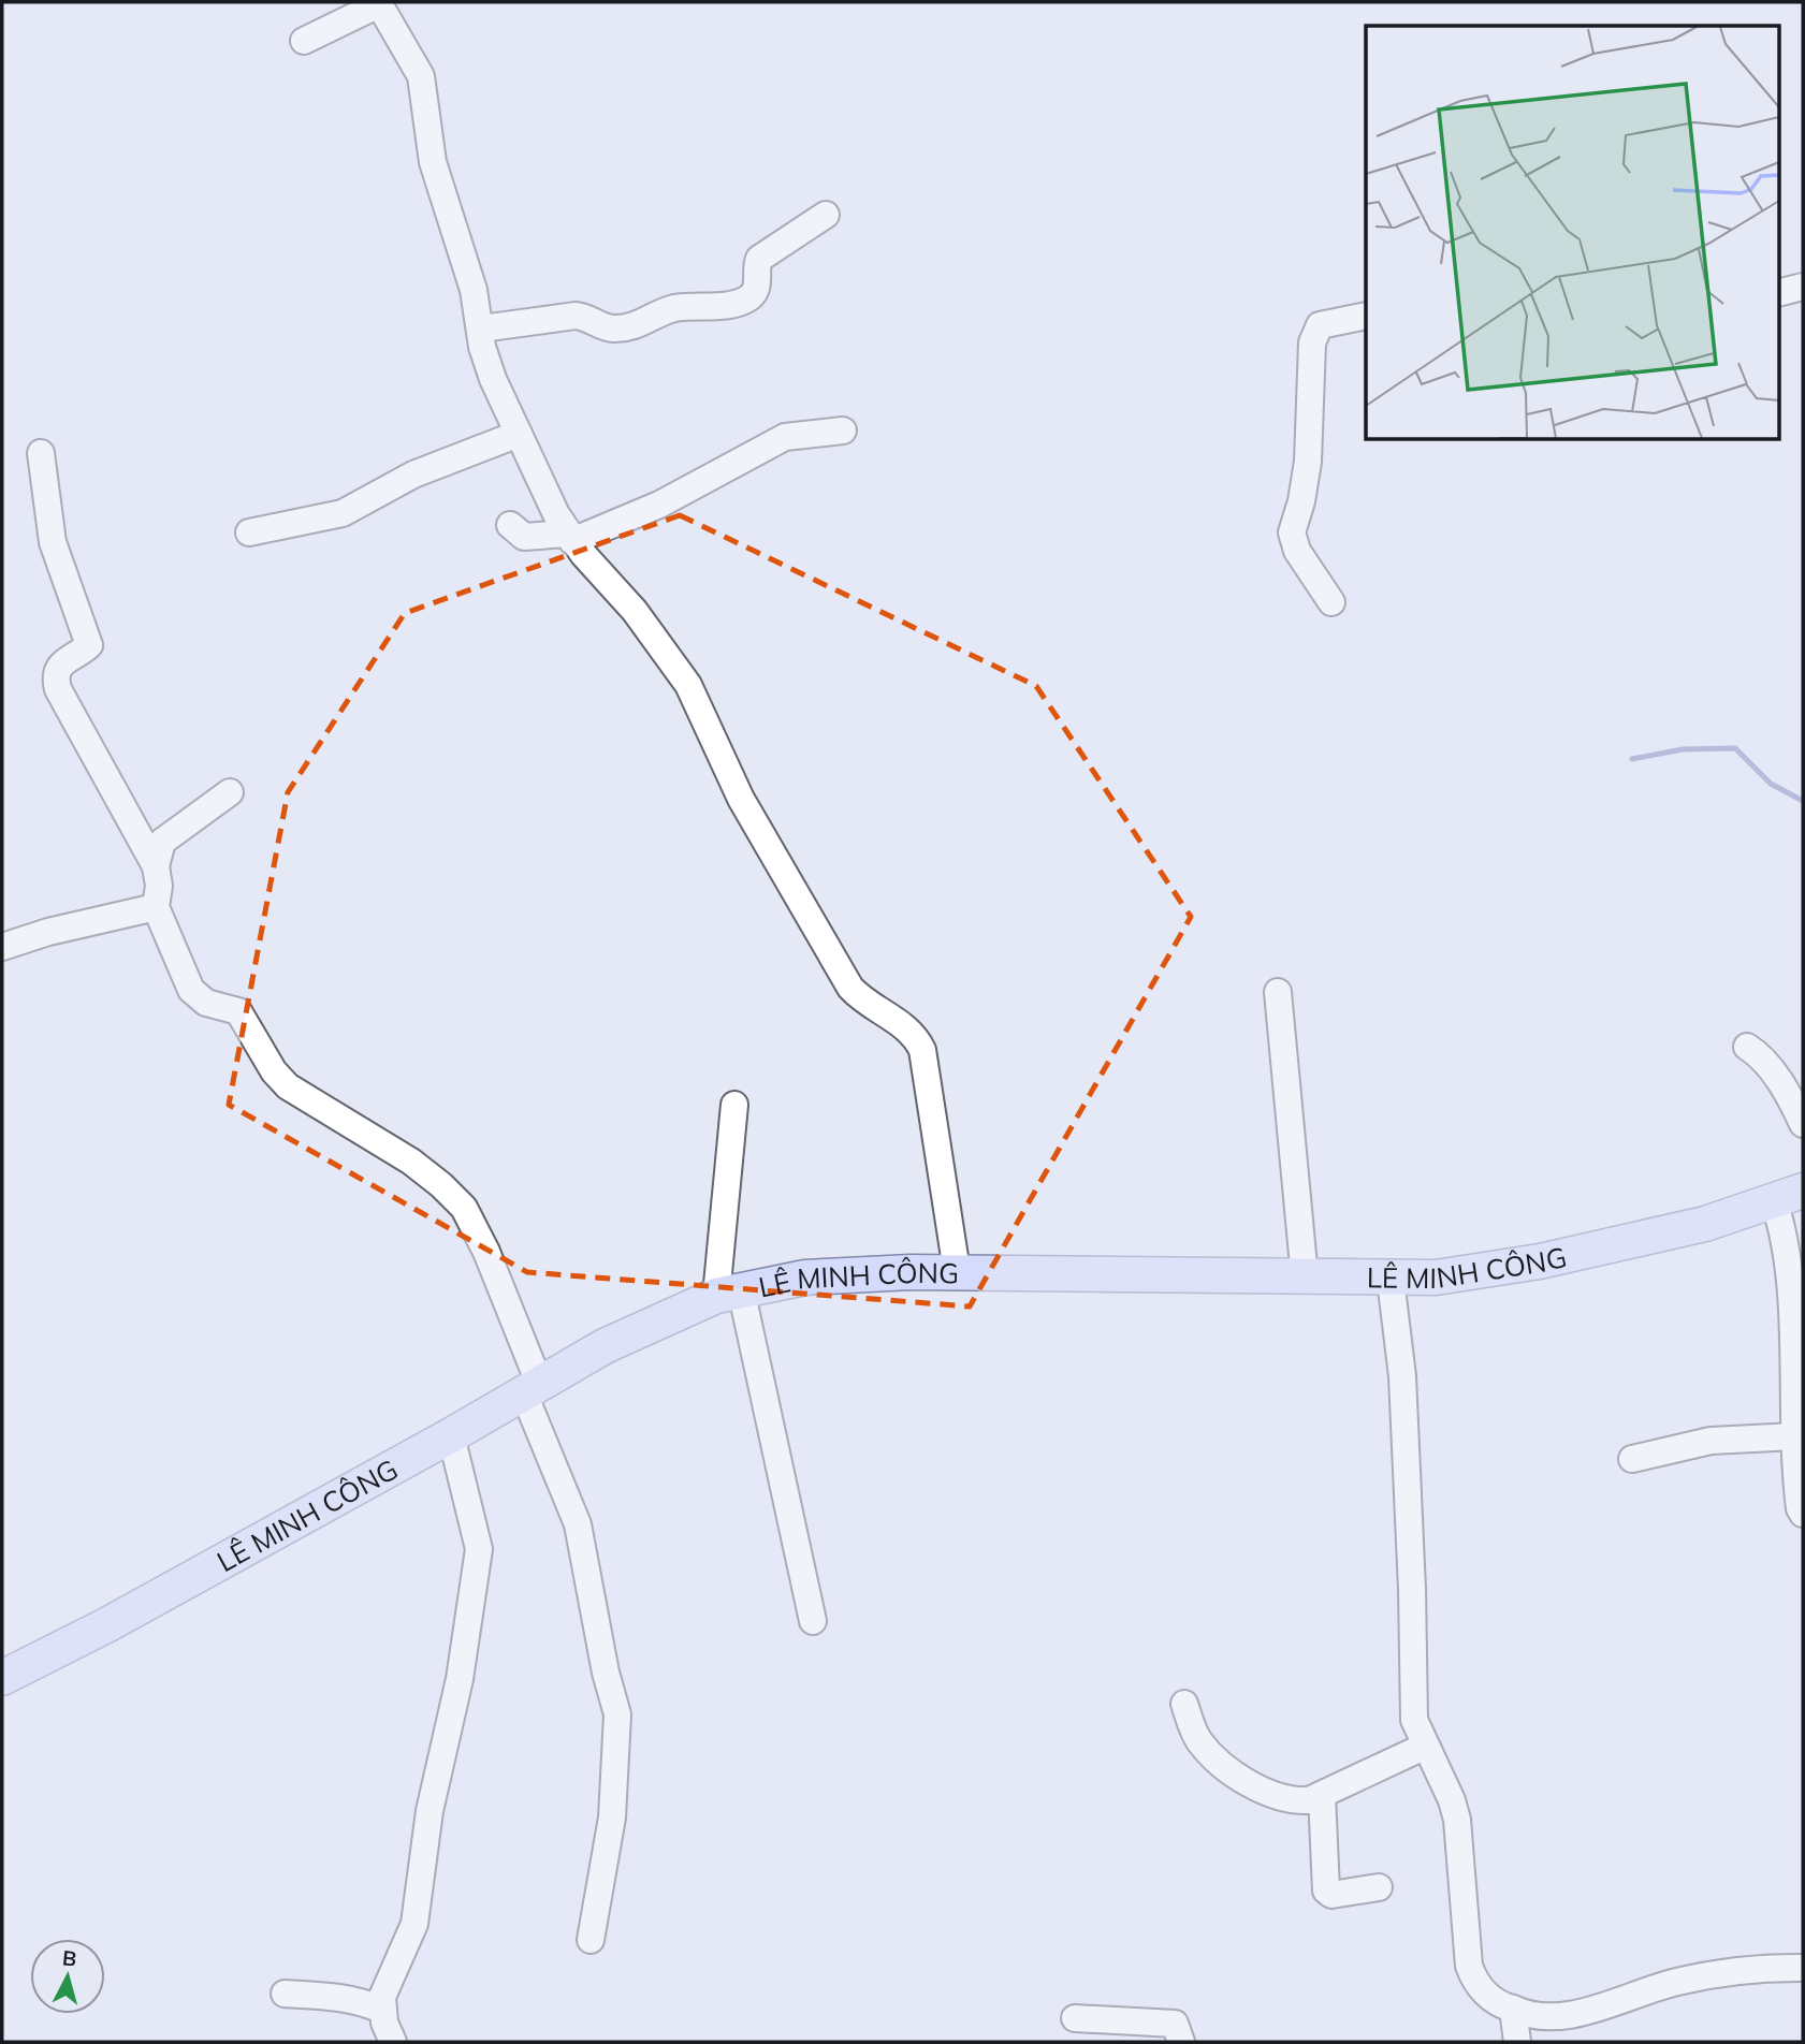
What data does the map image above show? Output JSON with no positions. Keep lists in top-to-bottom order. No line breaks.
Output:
{"streets":{"main road":["LÊ MINH CÔNG"]},"north":"top"}
